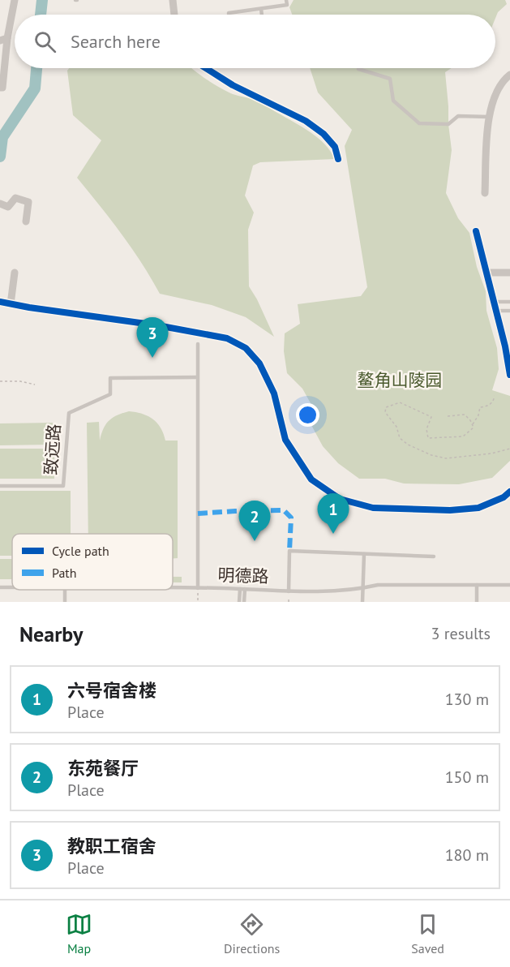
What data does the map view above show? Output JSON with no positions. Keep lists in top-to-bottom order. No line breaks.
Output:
{"streets":{"lane":["致远路","明德路"]},"parks":["鳌角山陵园"],"legend":["Cycle path","Path"],"page":{"search":"Search here","pins":["3","1","2"],"heading":["Nearby","3 results"],"list":[{"mark":"1","name":"六号宿舍楼","note":"Place","value":"130 m"},{"mark":"2","name":"东苑餐厅","note":"Place","value":"150 m"},{"mark":"3","name":"教职工宿舍","note":"Place","value":"180 m"}],"nav":["Map","Directions","Saved"]}}
